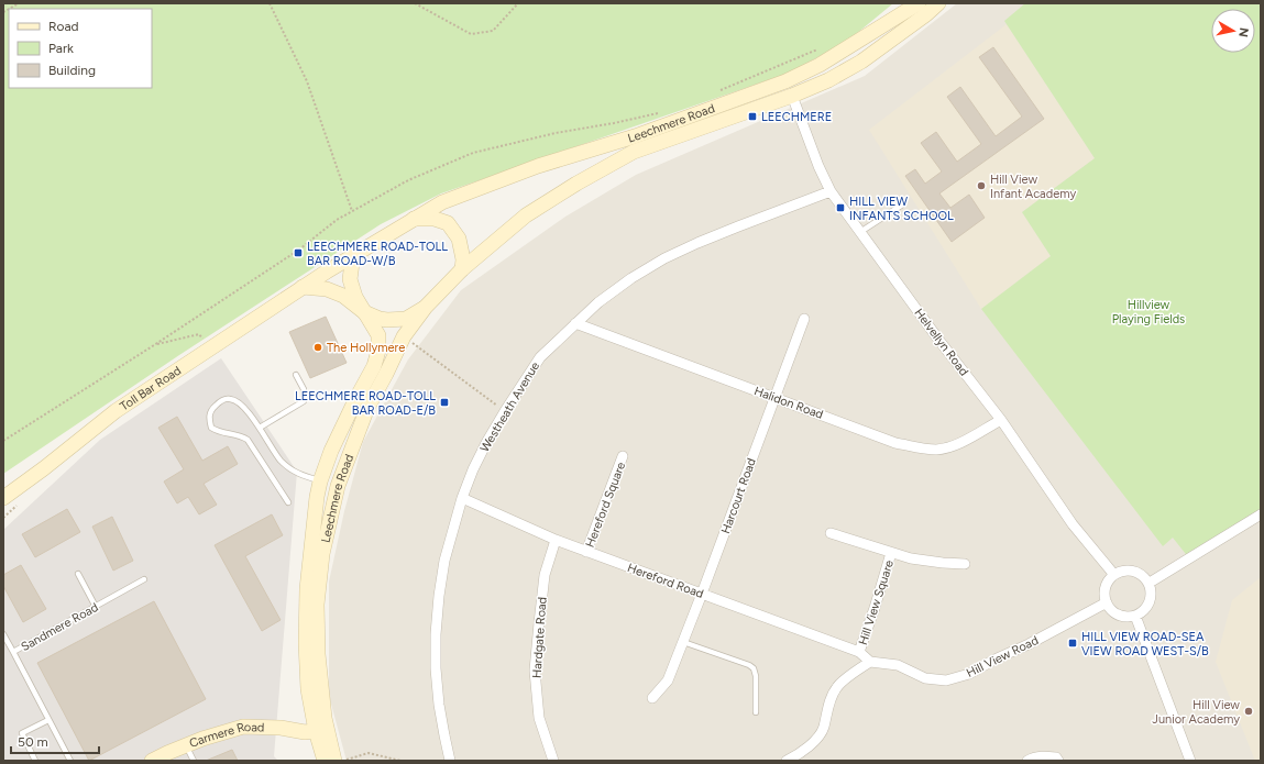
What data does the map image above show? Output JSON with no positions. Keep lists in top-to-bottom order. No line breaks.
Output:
{"streets":{"main road":["Leechmere Road","Toll Bar Road","Carmere Road"],"street":["Helvellyn Road","Halidon Road","Westheath Avenue","Harcourt Road","Hereford Square","Hereford Road","Hill View Square","Hardgate Road","Hill View Road"],"lane":["Sandmere Road"]},"crossings":[["Leechmere Road","Helvellyn Road"],["Leechmere Road","Toll Bar Road"],["Leechmere Road","Carmere Road"],["Helvellyn Road","Halidon Road"],["Helvellyn Road","Westheath Avenue"],["Helvellyn Road","Hill View Road"],["Halidon Road","Westheath Avenue"],["Halidon Road","Harcourt Road"],["Westheath Avenue","Hereford Road"],["Harcourt Road","Hereford Road"],["Hereford Square","Hereford Road"],["Hereford Road","Hill View Square"],["Hereford Road","Hardgate Road"],["Hereford Road","Hill View Road"]],"parks":["Hillview Playing Fields"],"places":{"transit":["LEECHMERE","HILL VIEW INFANTS SCHOOL","LEECHMERE ROAD-TOLL BAR ROAD-W/B","LEECHMERE ROAD-TOLL BAR ROAD-E/B","HILL VIEW ROAD-SEA VIEW ROAD WEST-S/B"],"other":["Hill View Infant Academy","The Hollymere","Hill View Junior Academy"]},"legend":["Road","Park","Building"],"scale_bar":"50 m","north":"right"}
